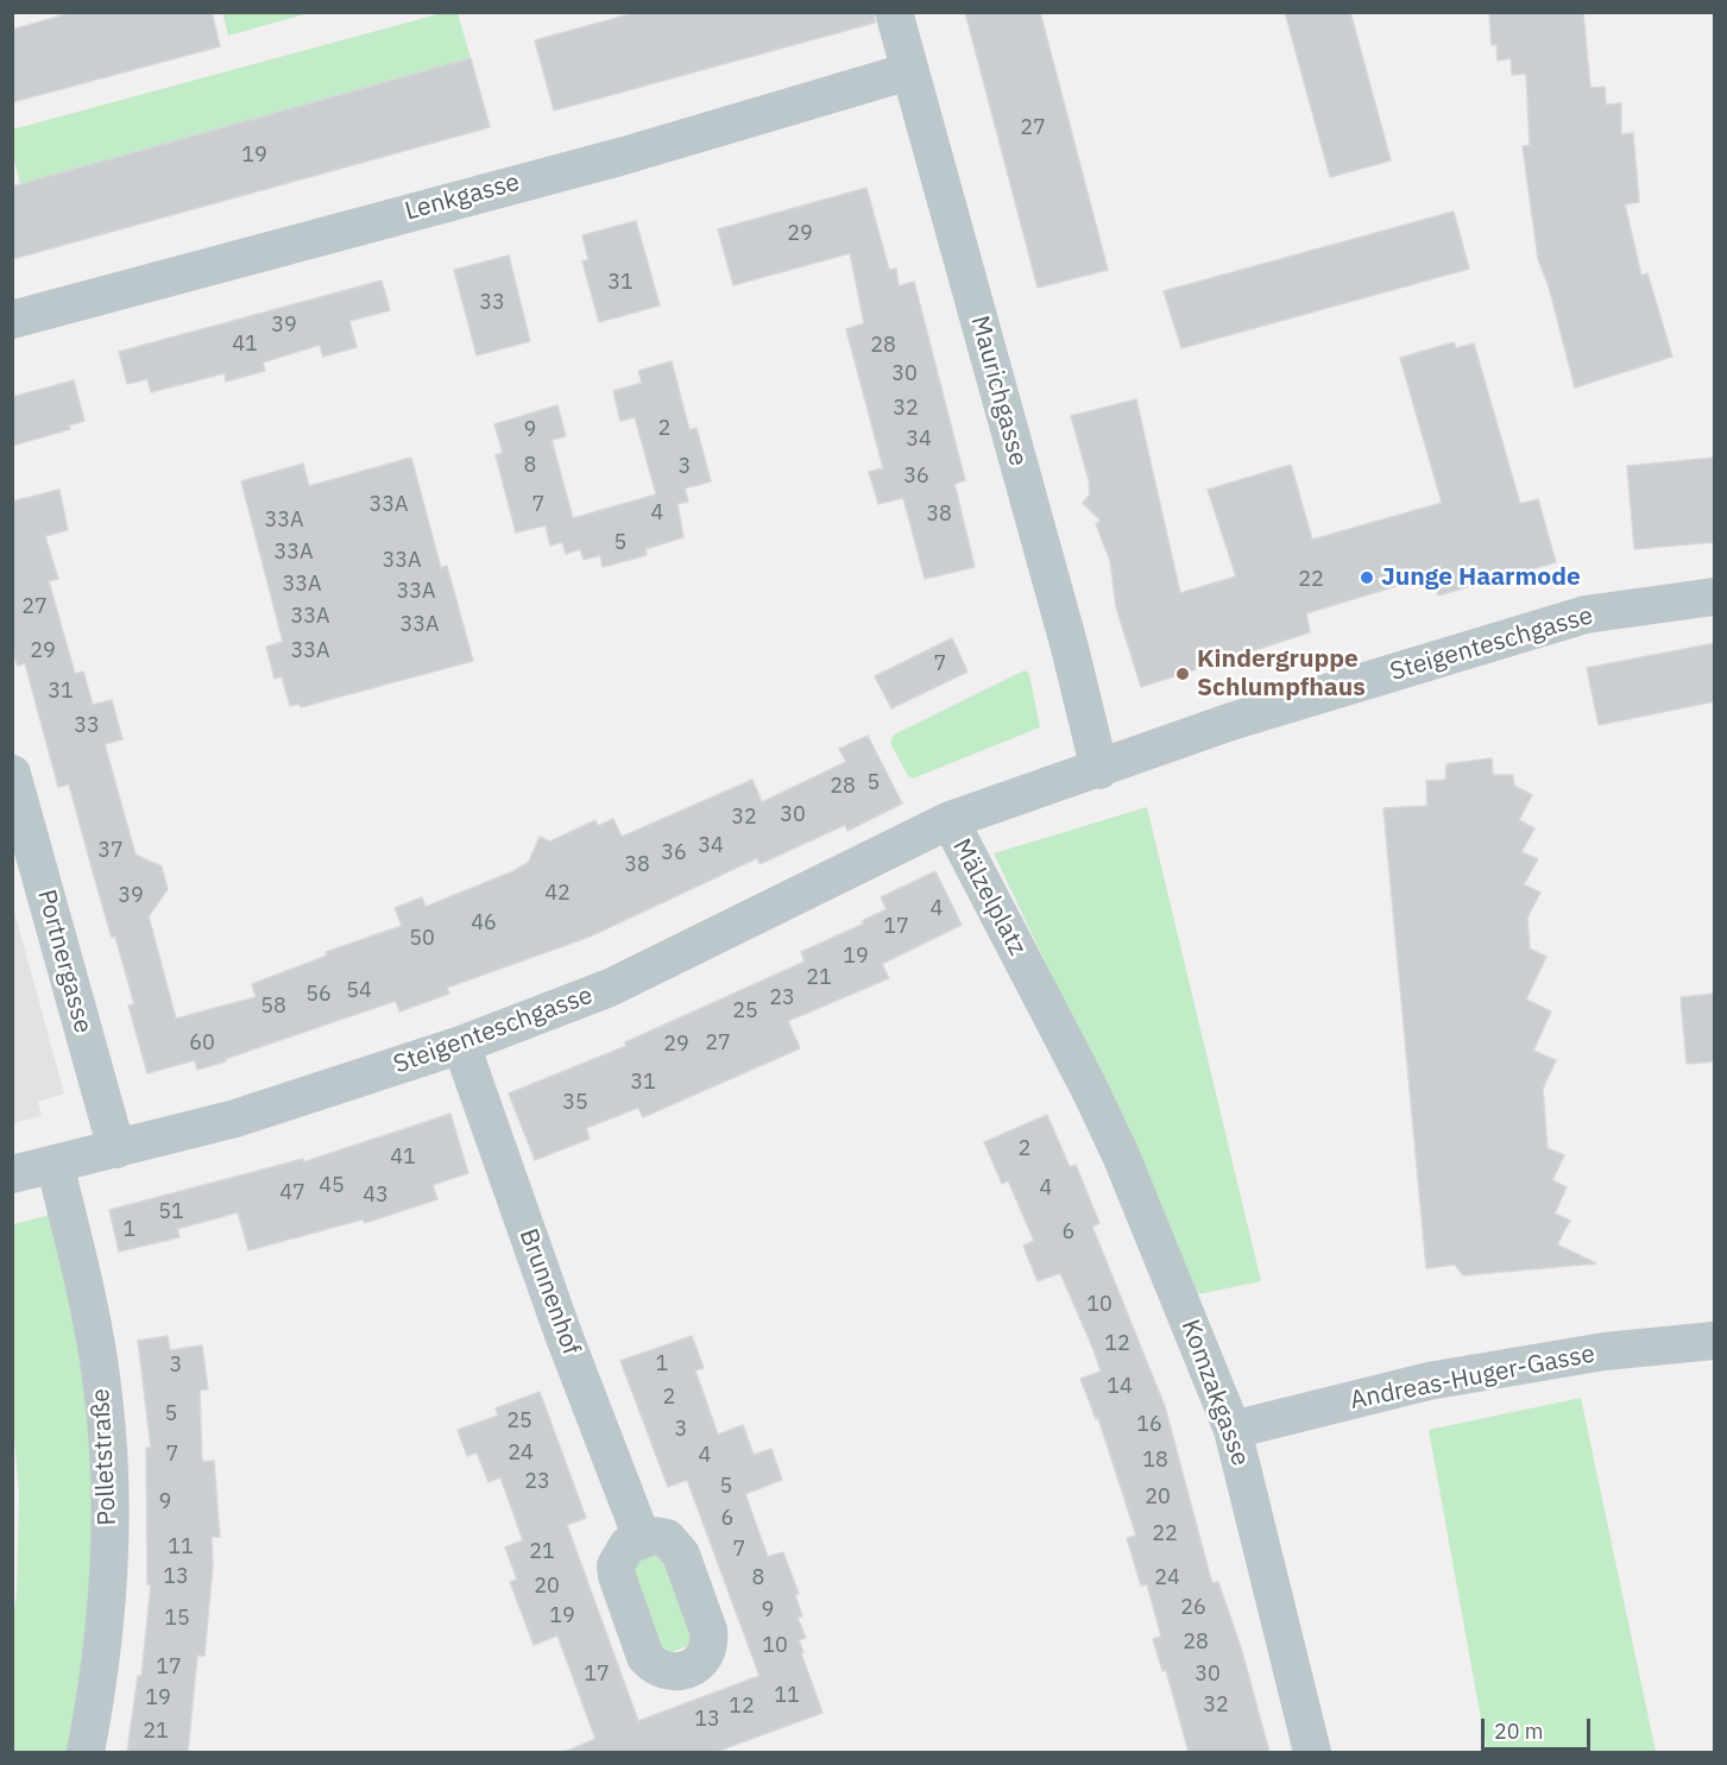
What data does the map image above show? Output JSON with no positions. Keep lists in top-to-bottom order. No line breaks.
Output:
{"streets":{"street":["Lenkgasse","Maurichgasse","Steigenteschgasse","Mälzelplatz","Portnergasse","Brunnenhof","Andreas-Huger-Gasse","Komzakgasse","Polletstraße"]},"crossings":[["Lenkgasse","Maurichgasse"],["Maurichgasse","Mälzelplatz"],["Steigenteschgasse","Mälzelplatz"],["Steigenteschgasse","Portnergasse"],["Steigenteschgasse","Brunnenhof"],["Steigenteschgasse","Polletstraße"],["Mälzelplatz","Komzakgasse"],["Andreas-Huger-Gasse","Komzakgasse"]],"places":["Junge Haarmode","Kindergruppe Schlumpfhaus"],"house_numbers":["27","19","29","31","33","39","41","28","30","32","2","9","34","8","3","36","33A","7","4","38","33A","5","33A","33A","22","33A","33A","27","33A","33A","29","33A","7","31","33","5","28","30","32","34","37","36","38","42","39","4","46","17","50","19","21","54","56","23","58","25","60","27","29","31","35","2","41","45","4","47","43","51","1","6","10","12","1","3","14","2","5","25","16","3","24","7","4","18","23","5","20","9","6","22","11","7","21","13","8","24","20","26","9","19","15","28","10","17","17","30","11","19","32","12","13","21"],"scale_bar":"20 m"}
